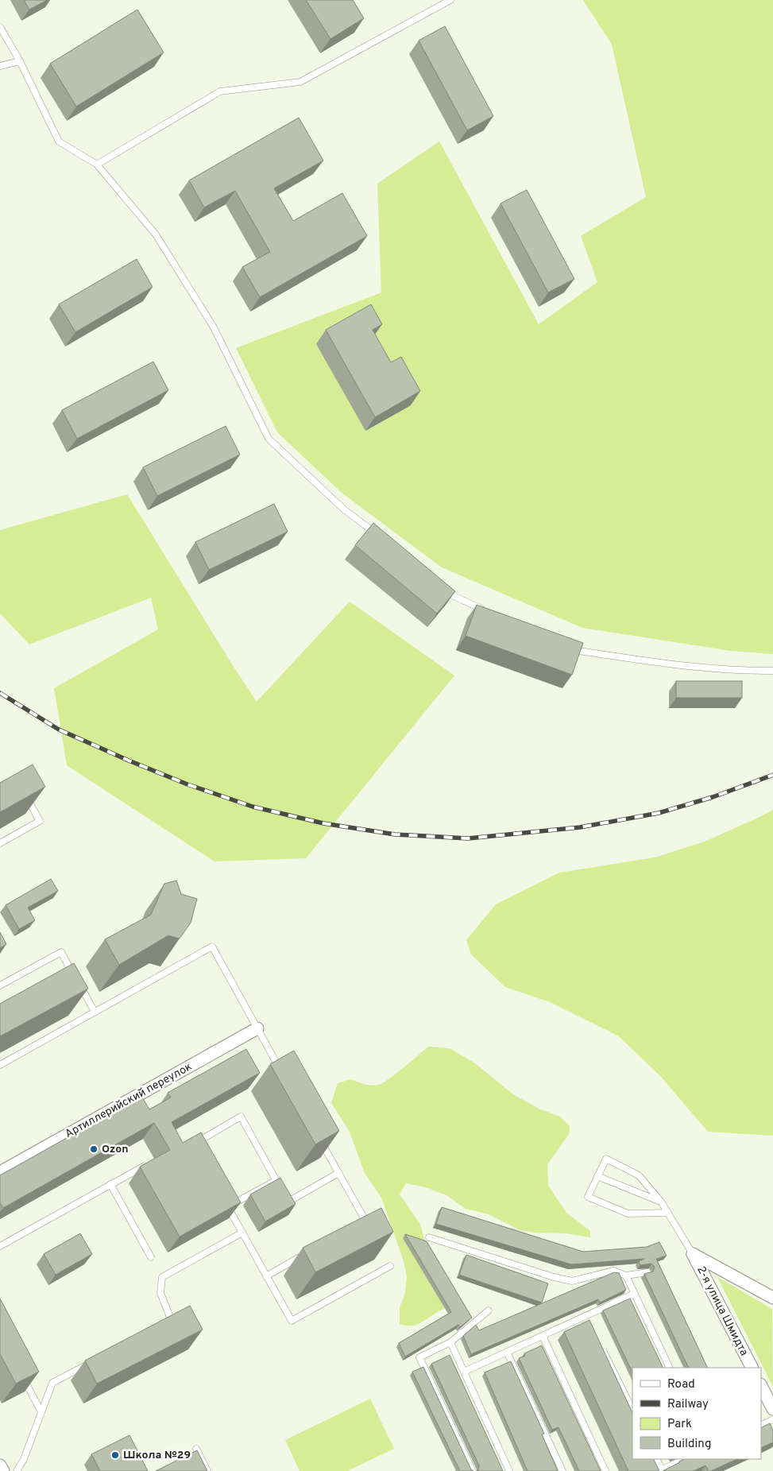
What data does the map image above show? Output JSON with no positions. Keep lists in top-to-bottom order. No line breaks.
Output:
{"streets":{"street":["Артиллерийский переулок","2-я улица Шмидта"]},"places":["Ozon","Школа №29"],"legend":["Road","Railway","Park","Building"]}
